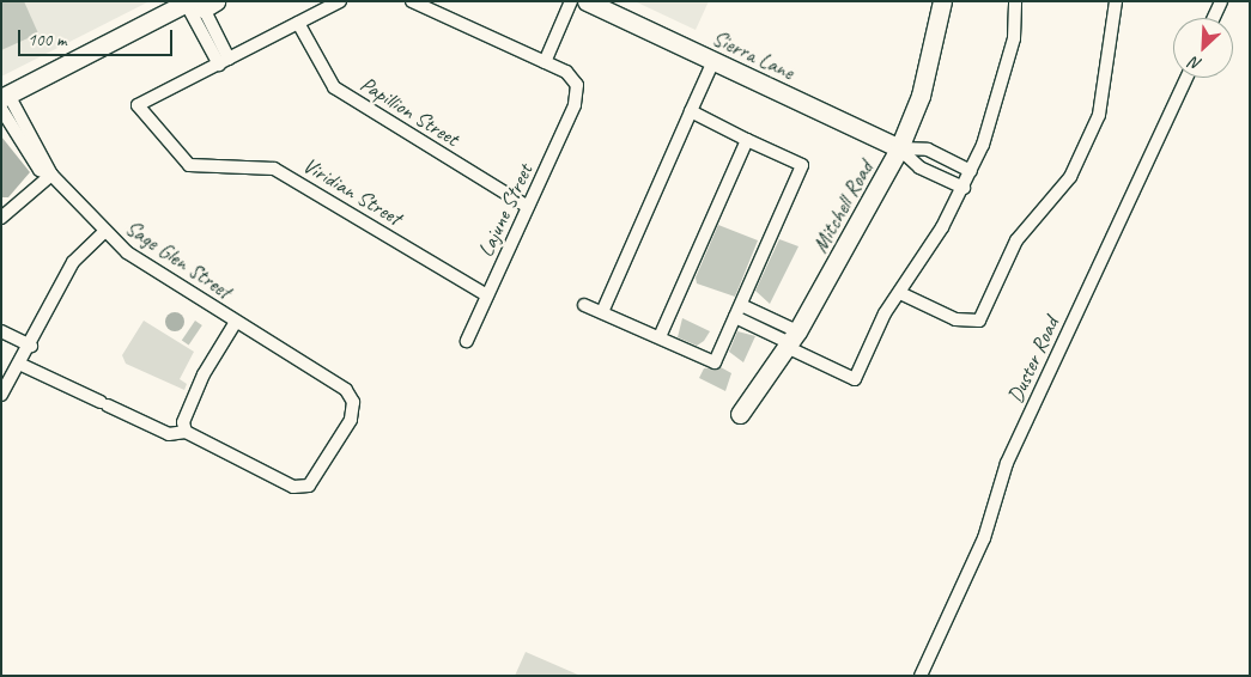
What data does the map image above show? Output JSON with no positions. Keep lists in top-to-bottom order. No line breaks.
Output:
{"streets":{"street":["Sierra Lane","Papillion Street","Viridian Street","Mitchell Road","Lajune Street","Sage Glen Street","Duster Road"]},"crossings":[["Sierra Lane","Mitchell Road"],["Papillion Street","Lajune Street"],["Viridian Street","Lajune Street"]],"scale_bar":"100 m","north":"bottom left"}
